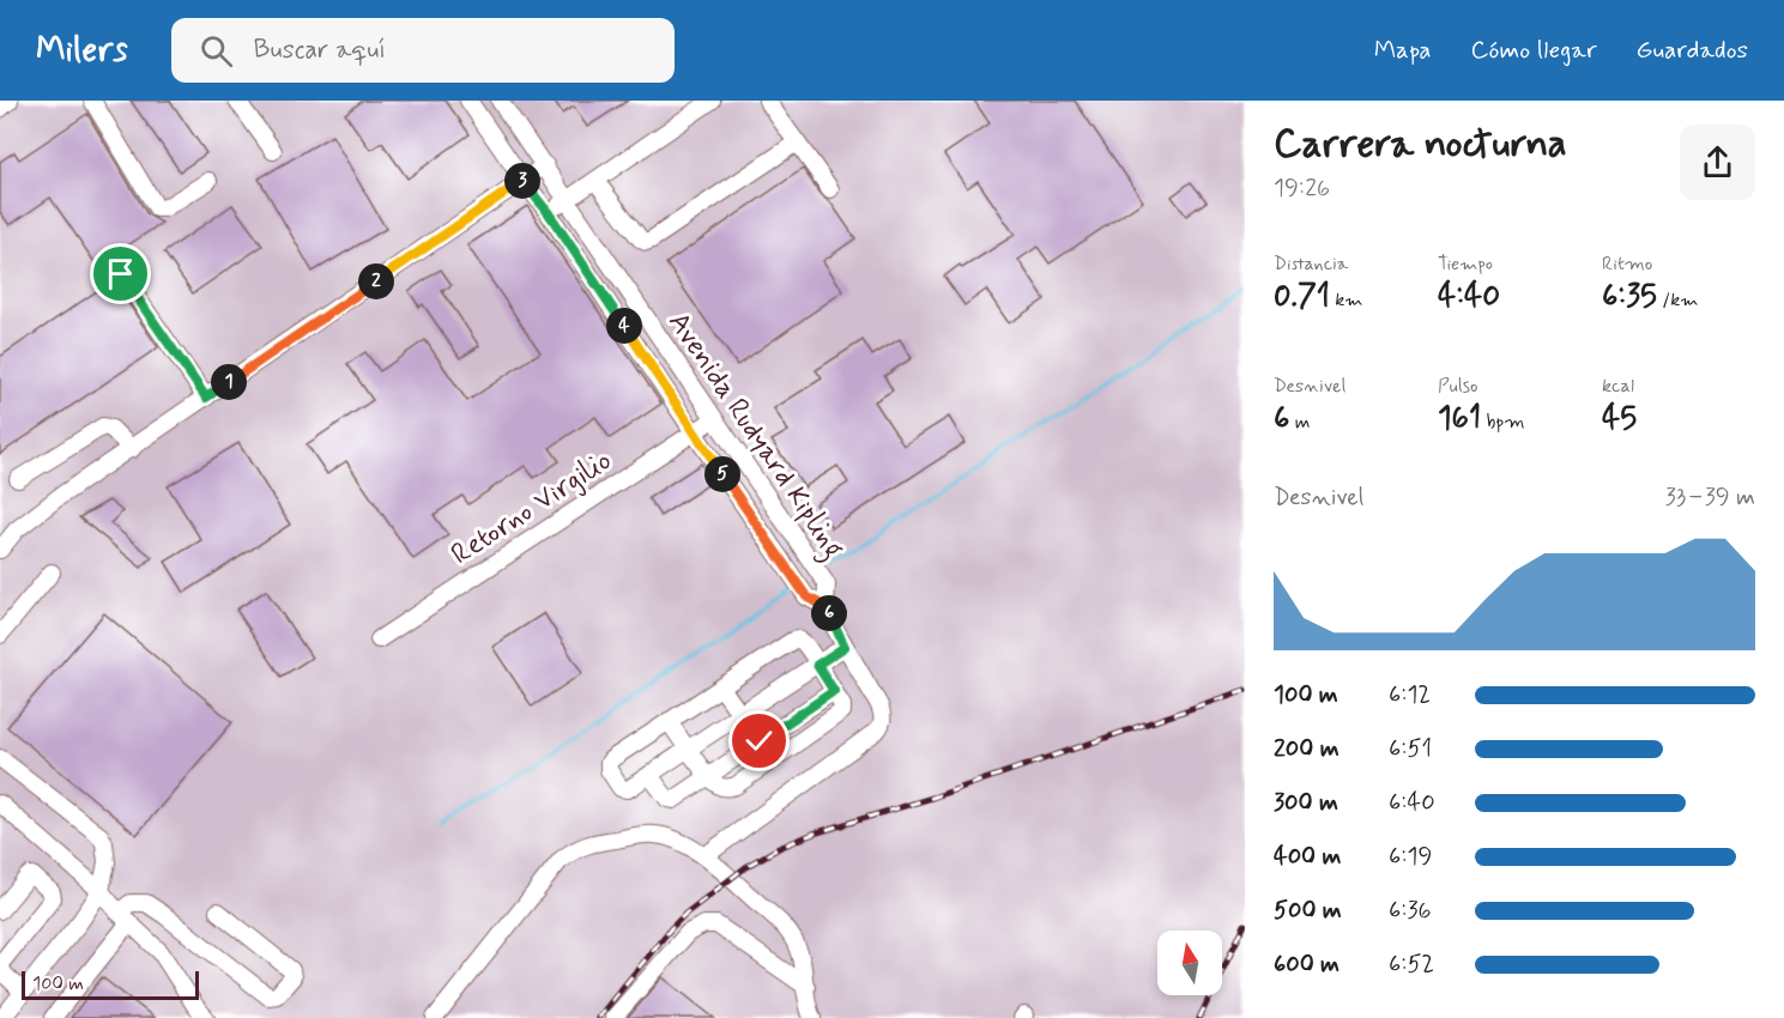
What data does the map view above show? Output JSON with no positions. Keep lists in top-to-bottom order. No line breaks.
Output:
{"streets":{"street":["Avenida Rudyard Kipling","Retorno Virgilio"]},"crossings":[["Avenida Rudyard Kipling","Retorno Virgilio"]],"scale_bar":"100 m","north":"top","page":{"header":"Milers","search":"Buscar aquí","nav":["Mapa","Cómo llegar","Guardados"],"heading":["Carrera nocturna","19:26"],"pins":["3","2","4","1","5","6"],"stats":[["Distancia","0.71 km"],["Tiempo","4:40"],["Ritmo","6:35 /km"],["Desnivel","6 m"],["Pulso","161 bpm"],["kcal","45"]],"chart":["Desnivel","33–39 m"],"list":[{"name":"100 m","note":"6:12"},{"name":"200 m","note":"6:51"},{"name":"300 m","note":"6:40"},{"name":"400 m","note":"6:19"},{"name":"500 m","note":"6:36"},{"name":"600 m","note":"6:52"}],"scale":"100 m"}}
